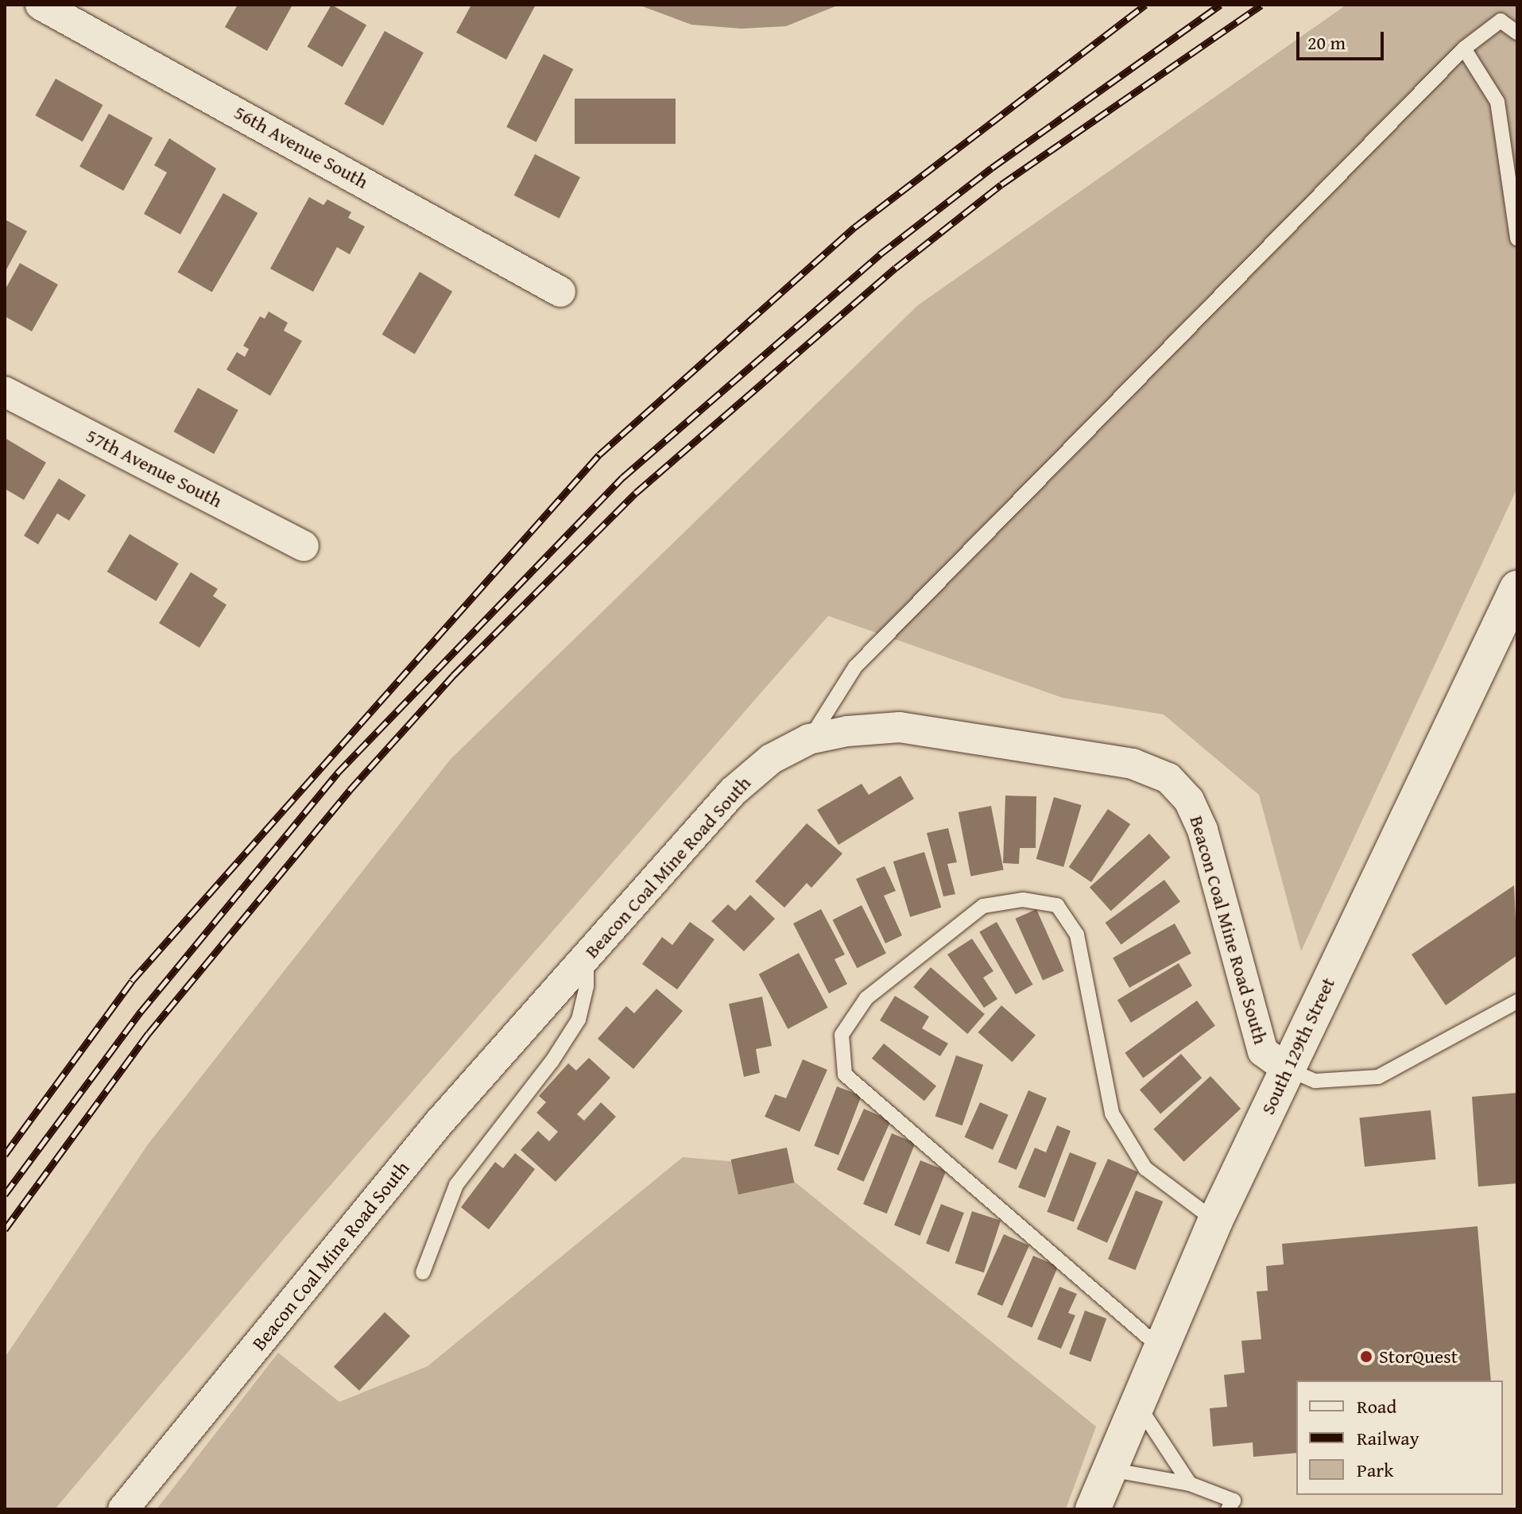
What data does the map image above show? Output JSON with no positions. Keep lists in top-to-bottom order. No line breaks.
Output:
{"streets":{"street":["56th Avenue South","57th Avenue South","Beacon Coal Mine Road South","South 129th Street"]},"crossings":[["Beacon Coal Mine Road South","South 129th Street"]],"places":["StorQuest"],"legend":["Road","Railway","Park"],"scale_bar":"20 m"}
